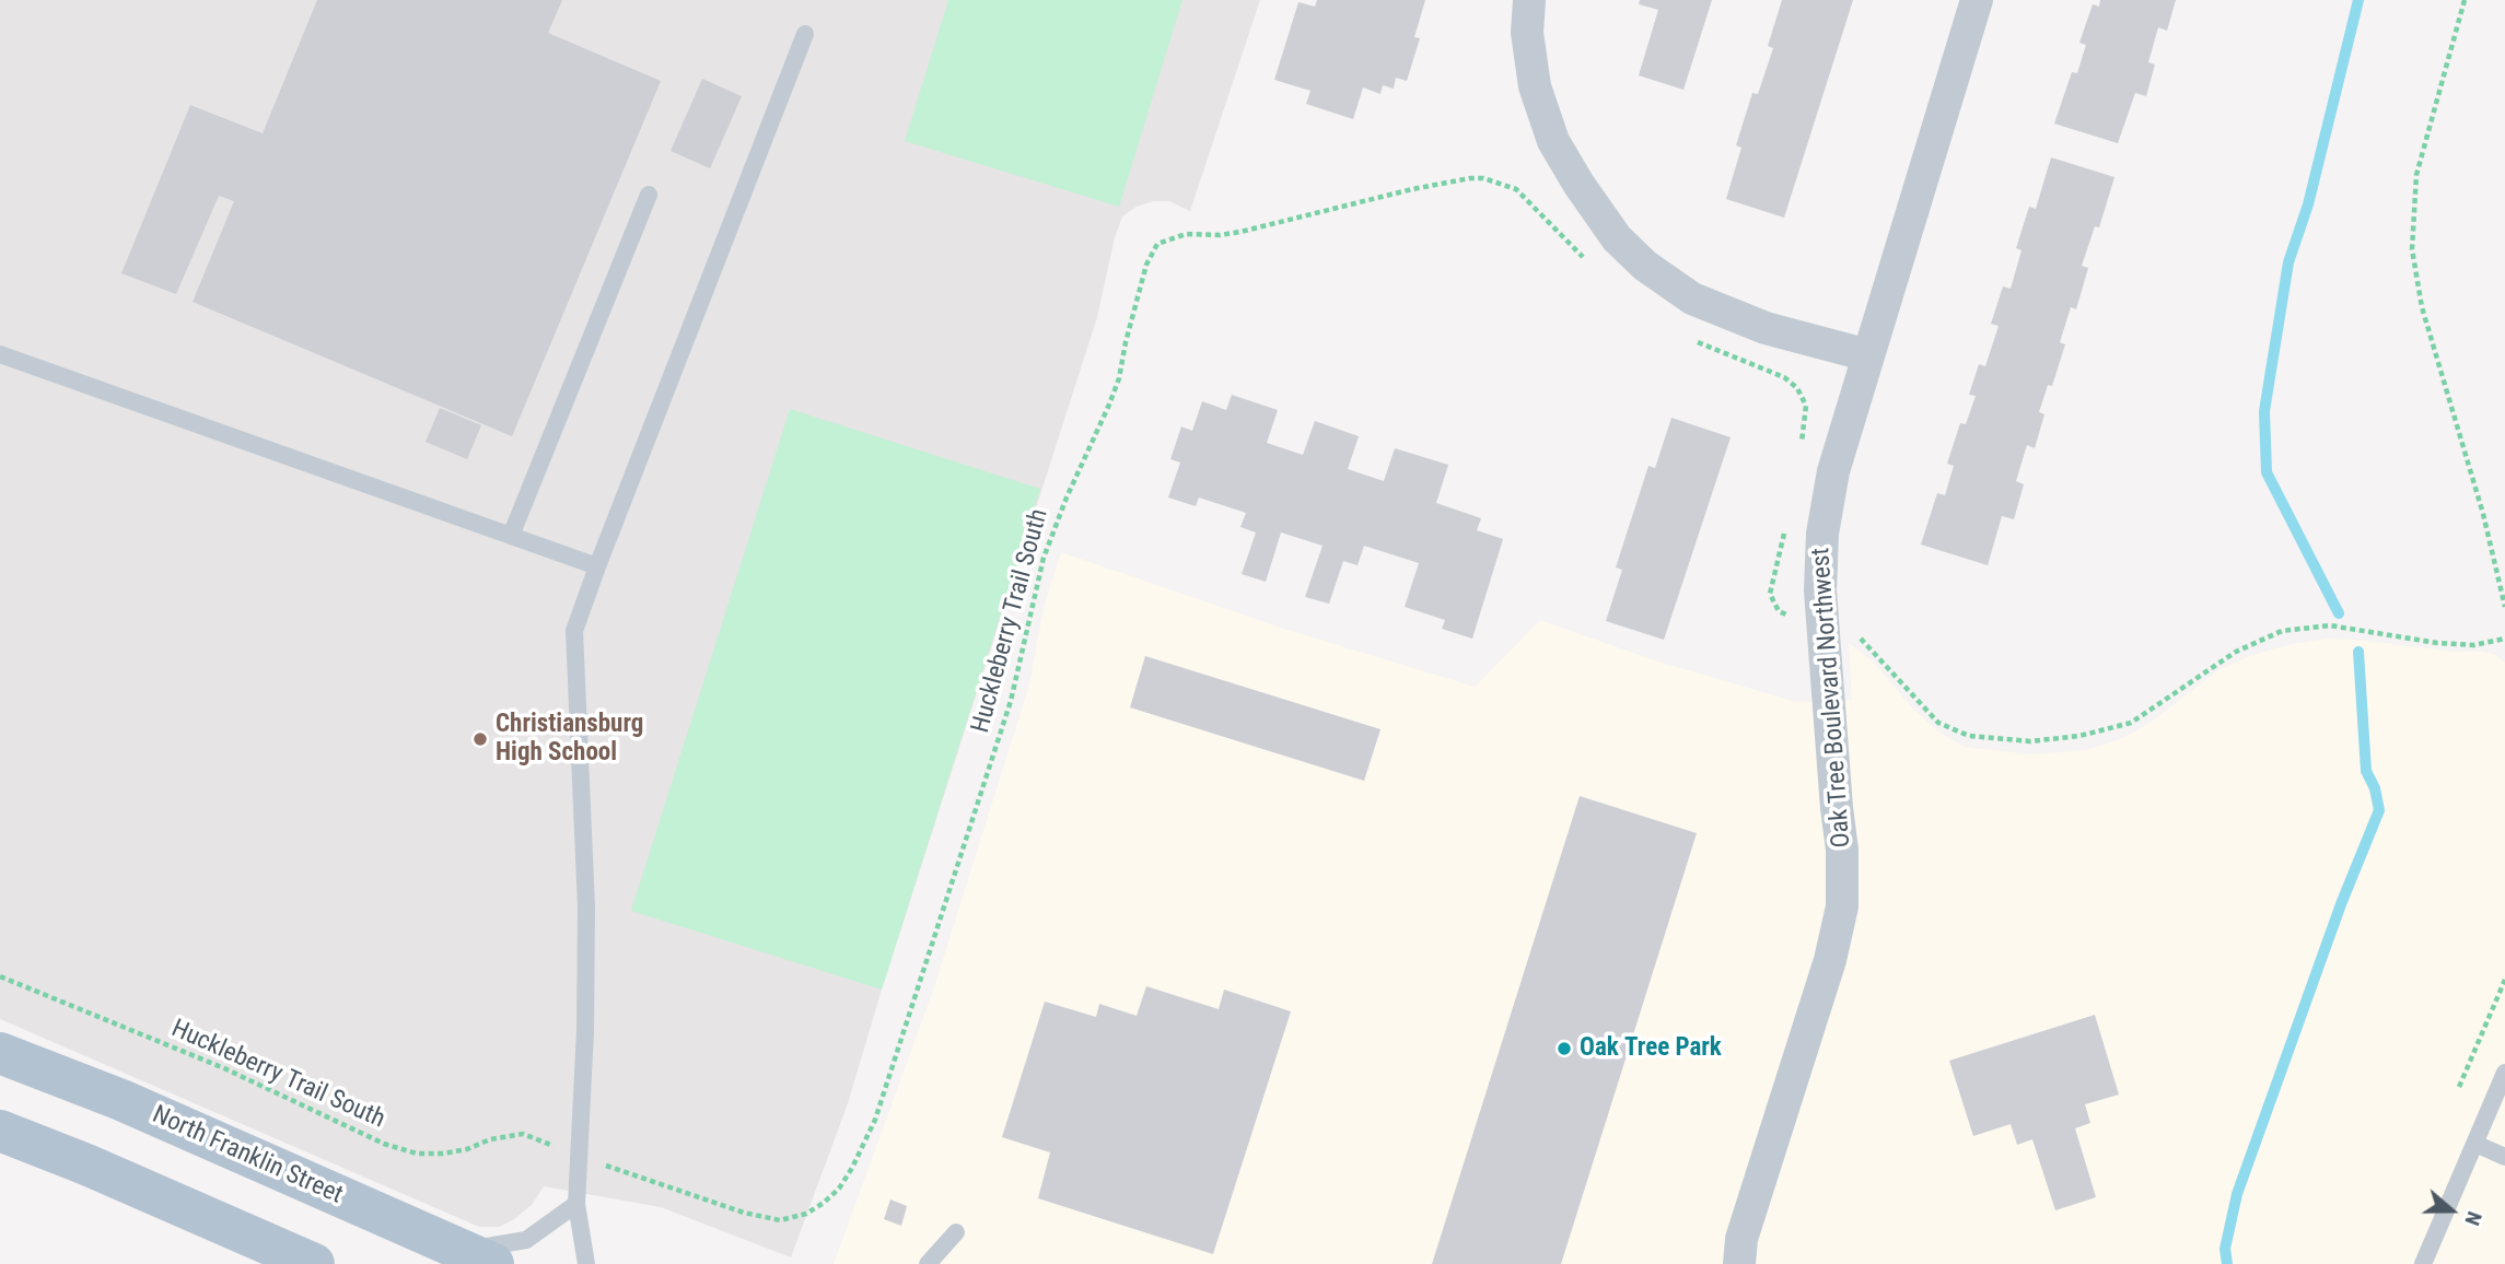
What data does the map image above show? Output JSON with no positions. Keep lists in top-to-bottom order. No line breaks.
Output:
{"streets":{"main road":["North Franklin Street"],"street":["Oak Tree Boulevard Northwest"],"path":["Huckleberry Trail South"]},"places":["Christiansburg High School","Oak Tree Park"],"north":"right"}
